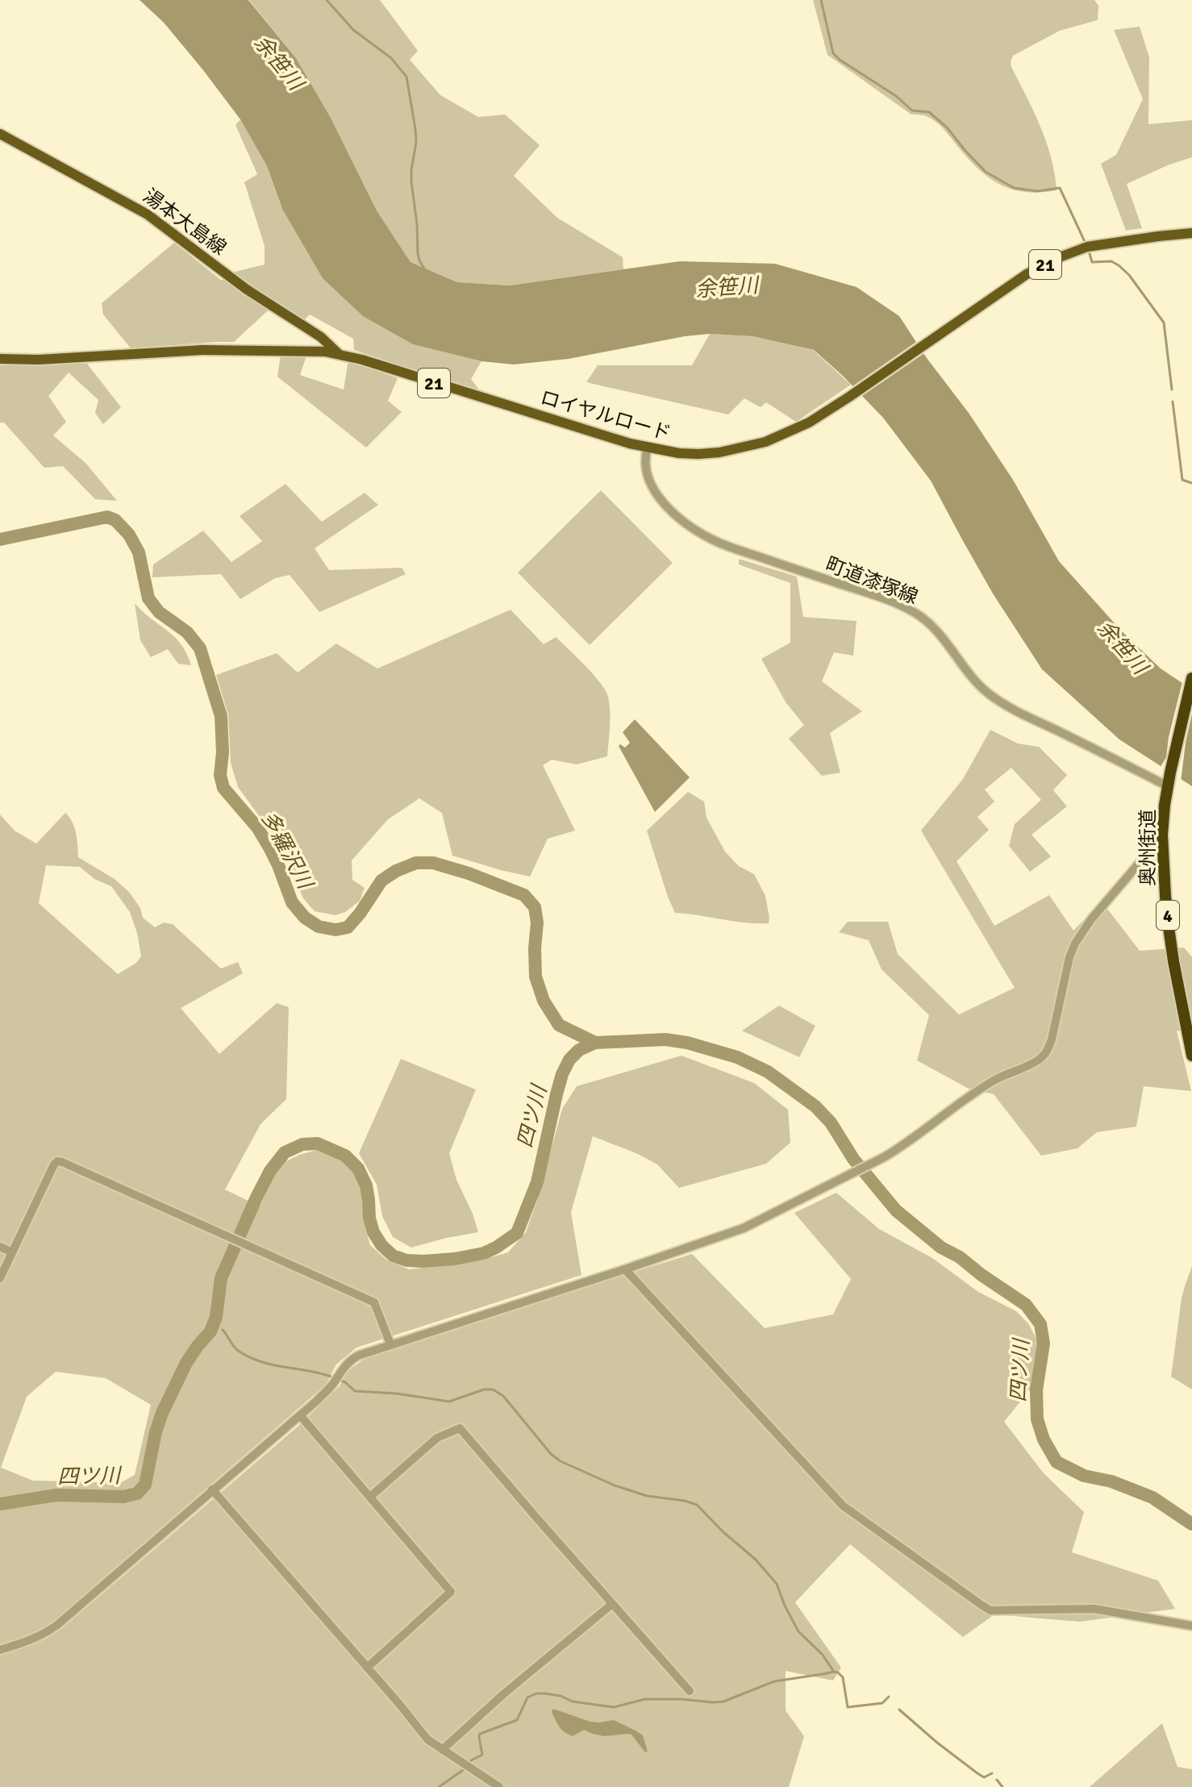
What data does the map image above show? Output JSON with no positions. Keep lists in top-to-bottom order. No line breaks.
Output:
{"streets":{"highway":["奥州街道","4"],"main road":["湯本大島線","21","ロイヤルロード"],"street":["町道漆塚線"]},"crossings":[["湯本大島線","ロイヤルロード"],["ロイヤルロード","町道漆塚線"],["町道漆塚線","奥州街道"]],"water":["余笹川","多羅沢川","四ツ川"]}
